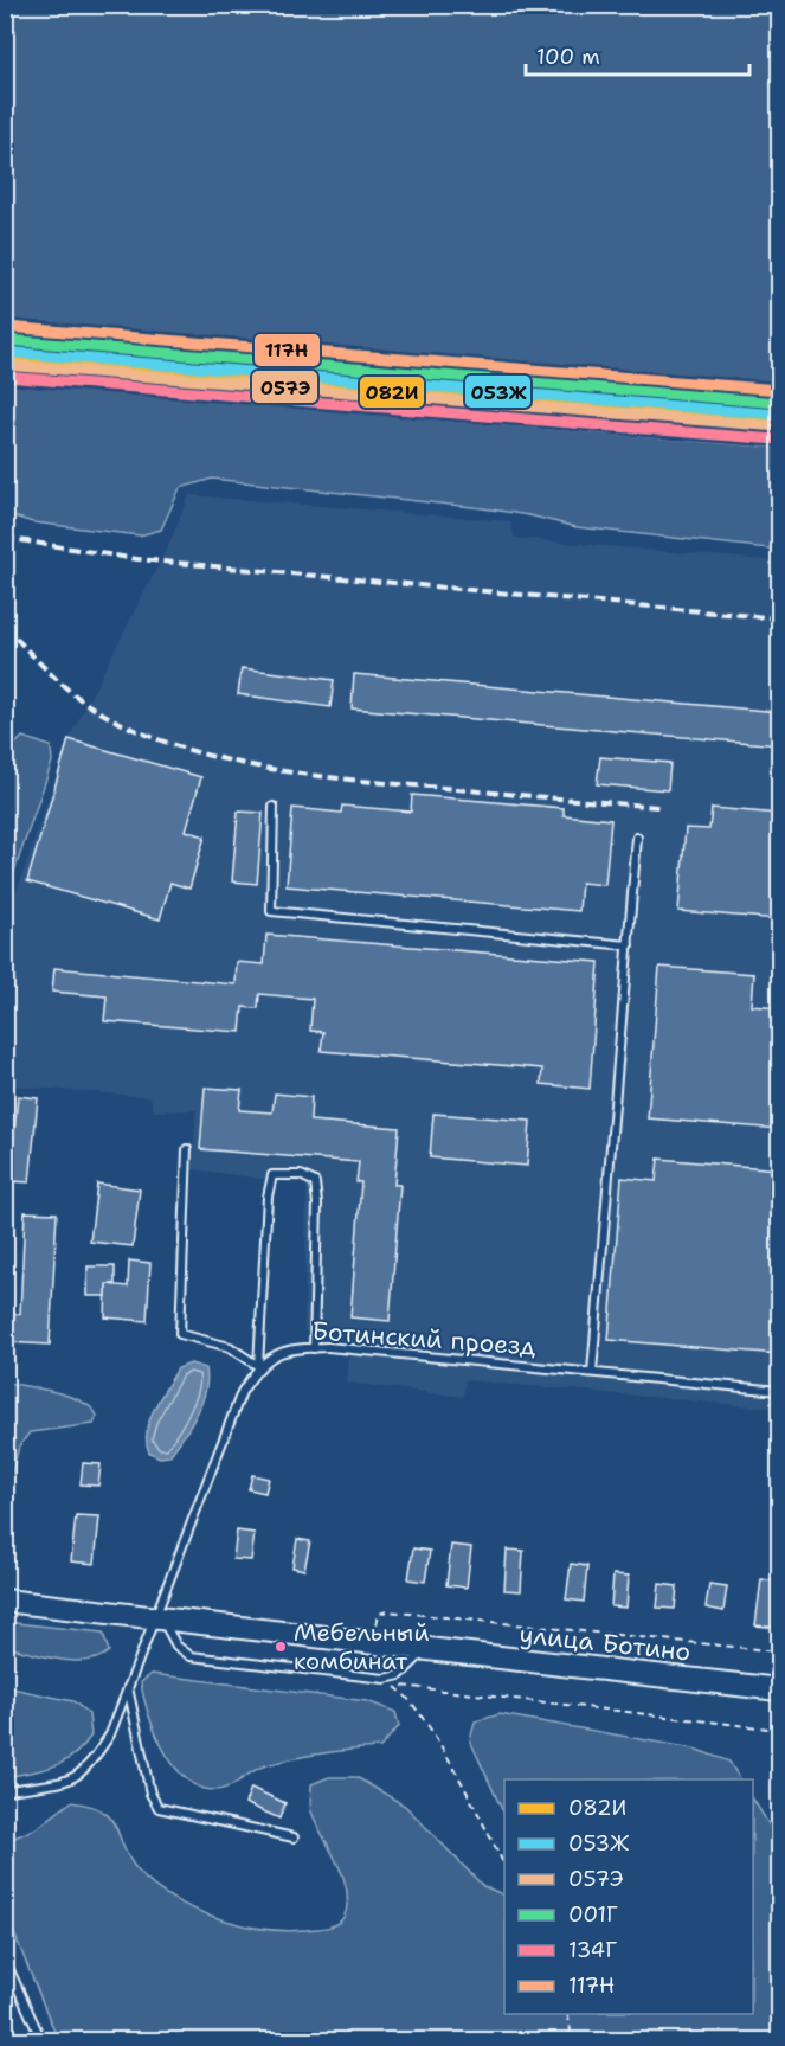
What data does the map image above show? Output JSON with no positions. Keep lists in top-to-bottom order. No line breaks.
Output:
{"streets":{"main road":["улица Ботино"],"lane":["Ботинский проезд"]},"places":["Мебельный комбинат"],"lines":["transit line 117Н","transit line 001Г","transit line 053Ж","transit line 082И","transit line 057Э","transit line 134Г"],"legend":["082И","053Ж","057Э","001Г","134Г","117Н"],"scale_bar":"100 m"}
